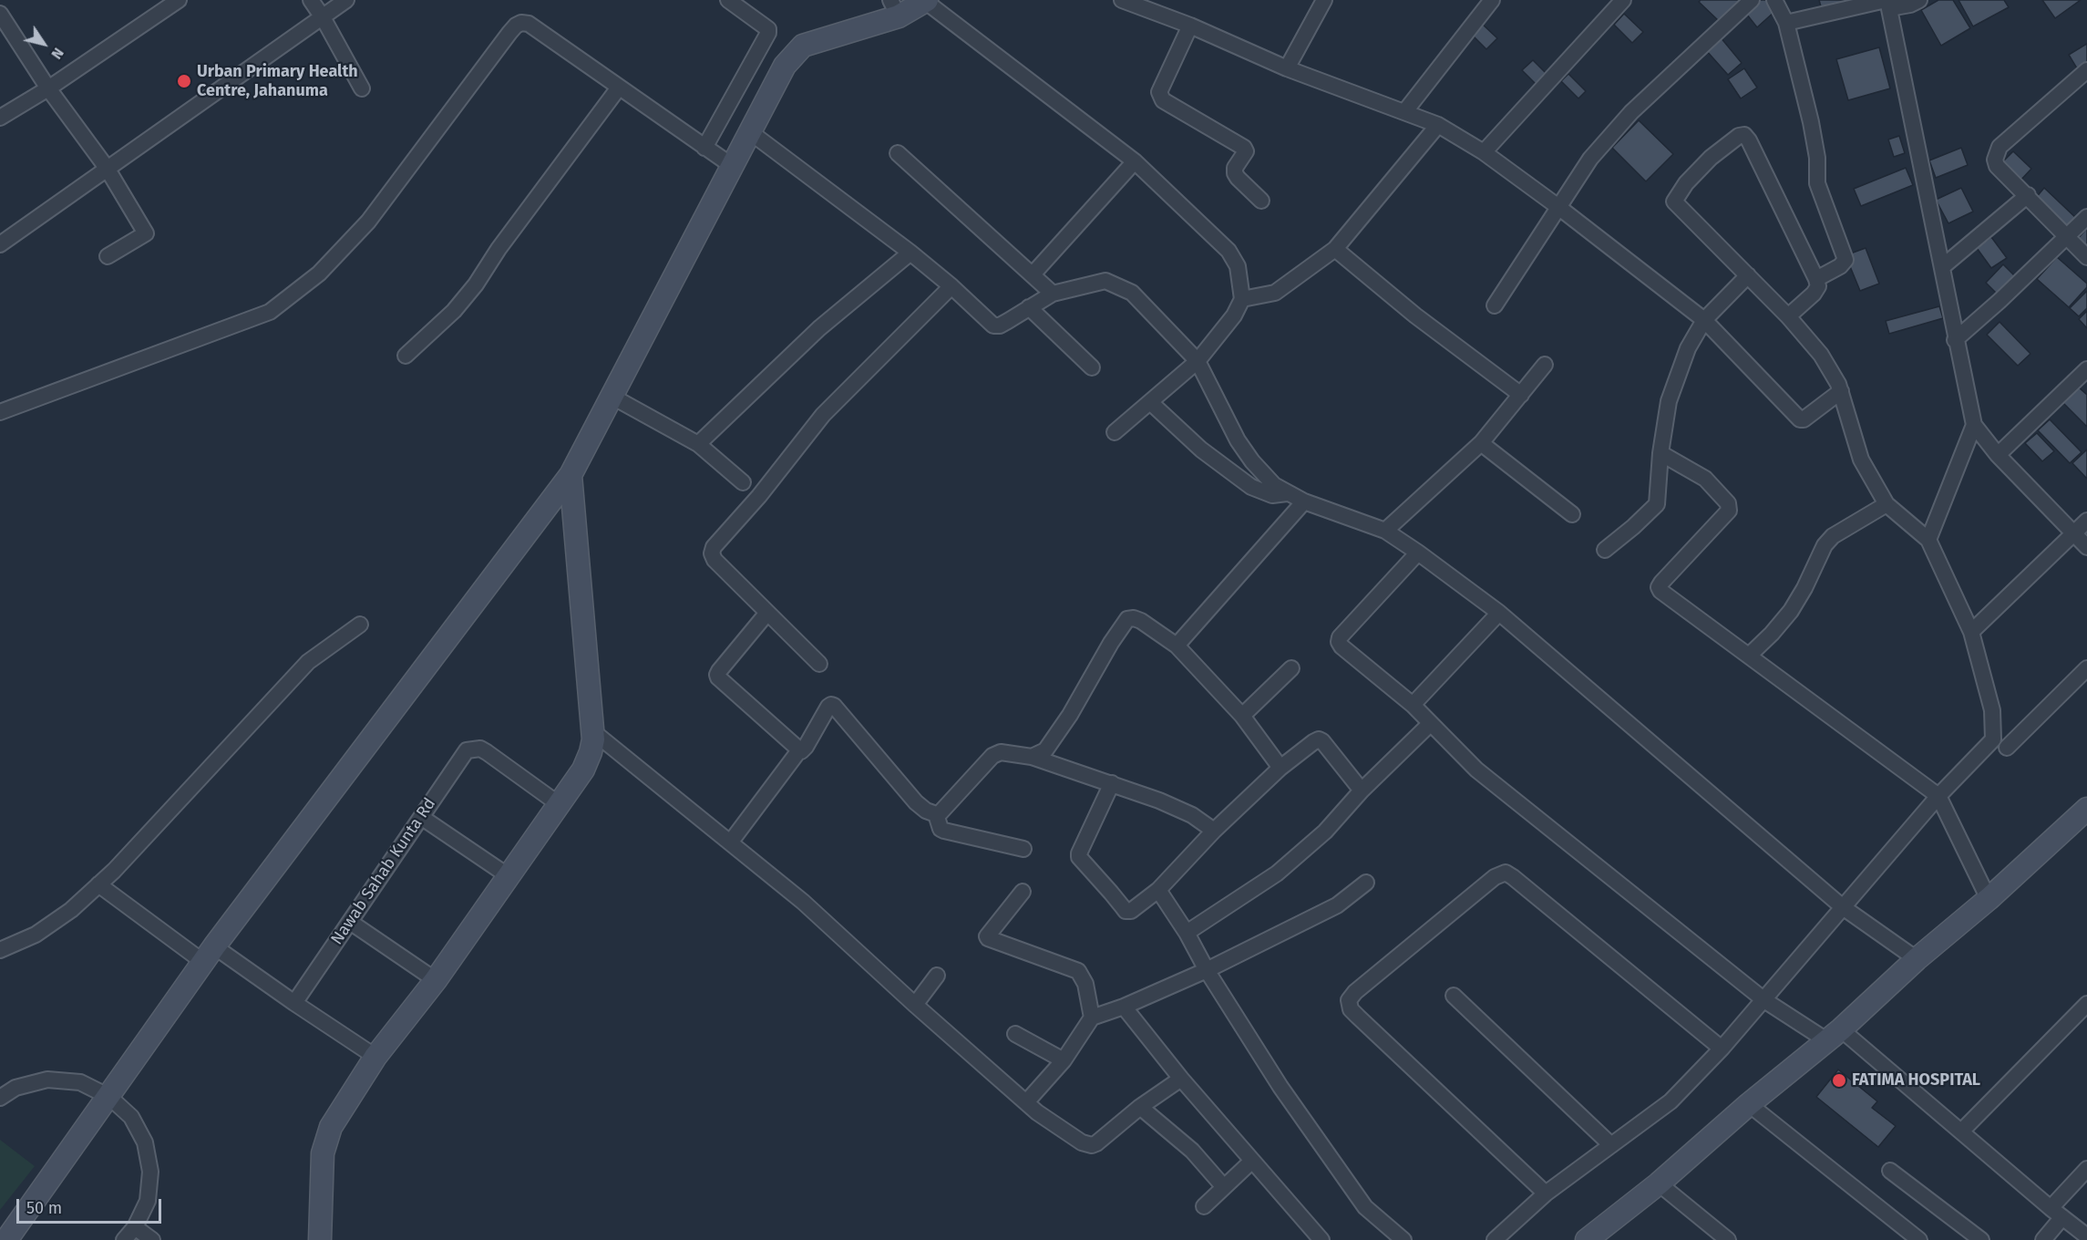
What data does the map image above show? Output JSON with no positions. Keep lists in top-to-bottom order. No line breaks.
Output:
{"streets":{"street":["Nawab Sahab Kunta Rd"]},"places":["Urban Primary Health Centre, Jahanuma","FATIMA HOSPITAL"],"scale_bar":"50 m","north":"bottom right"}
